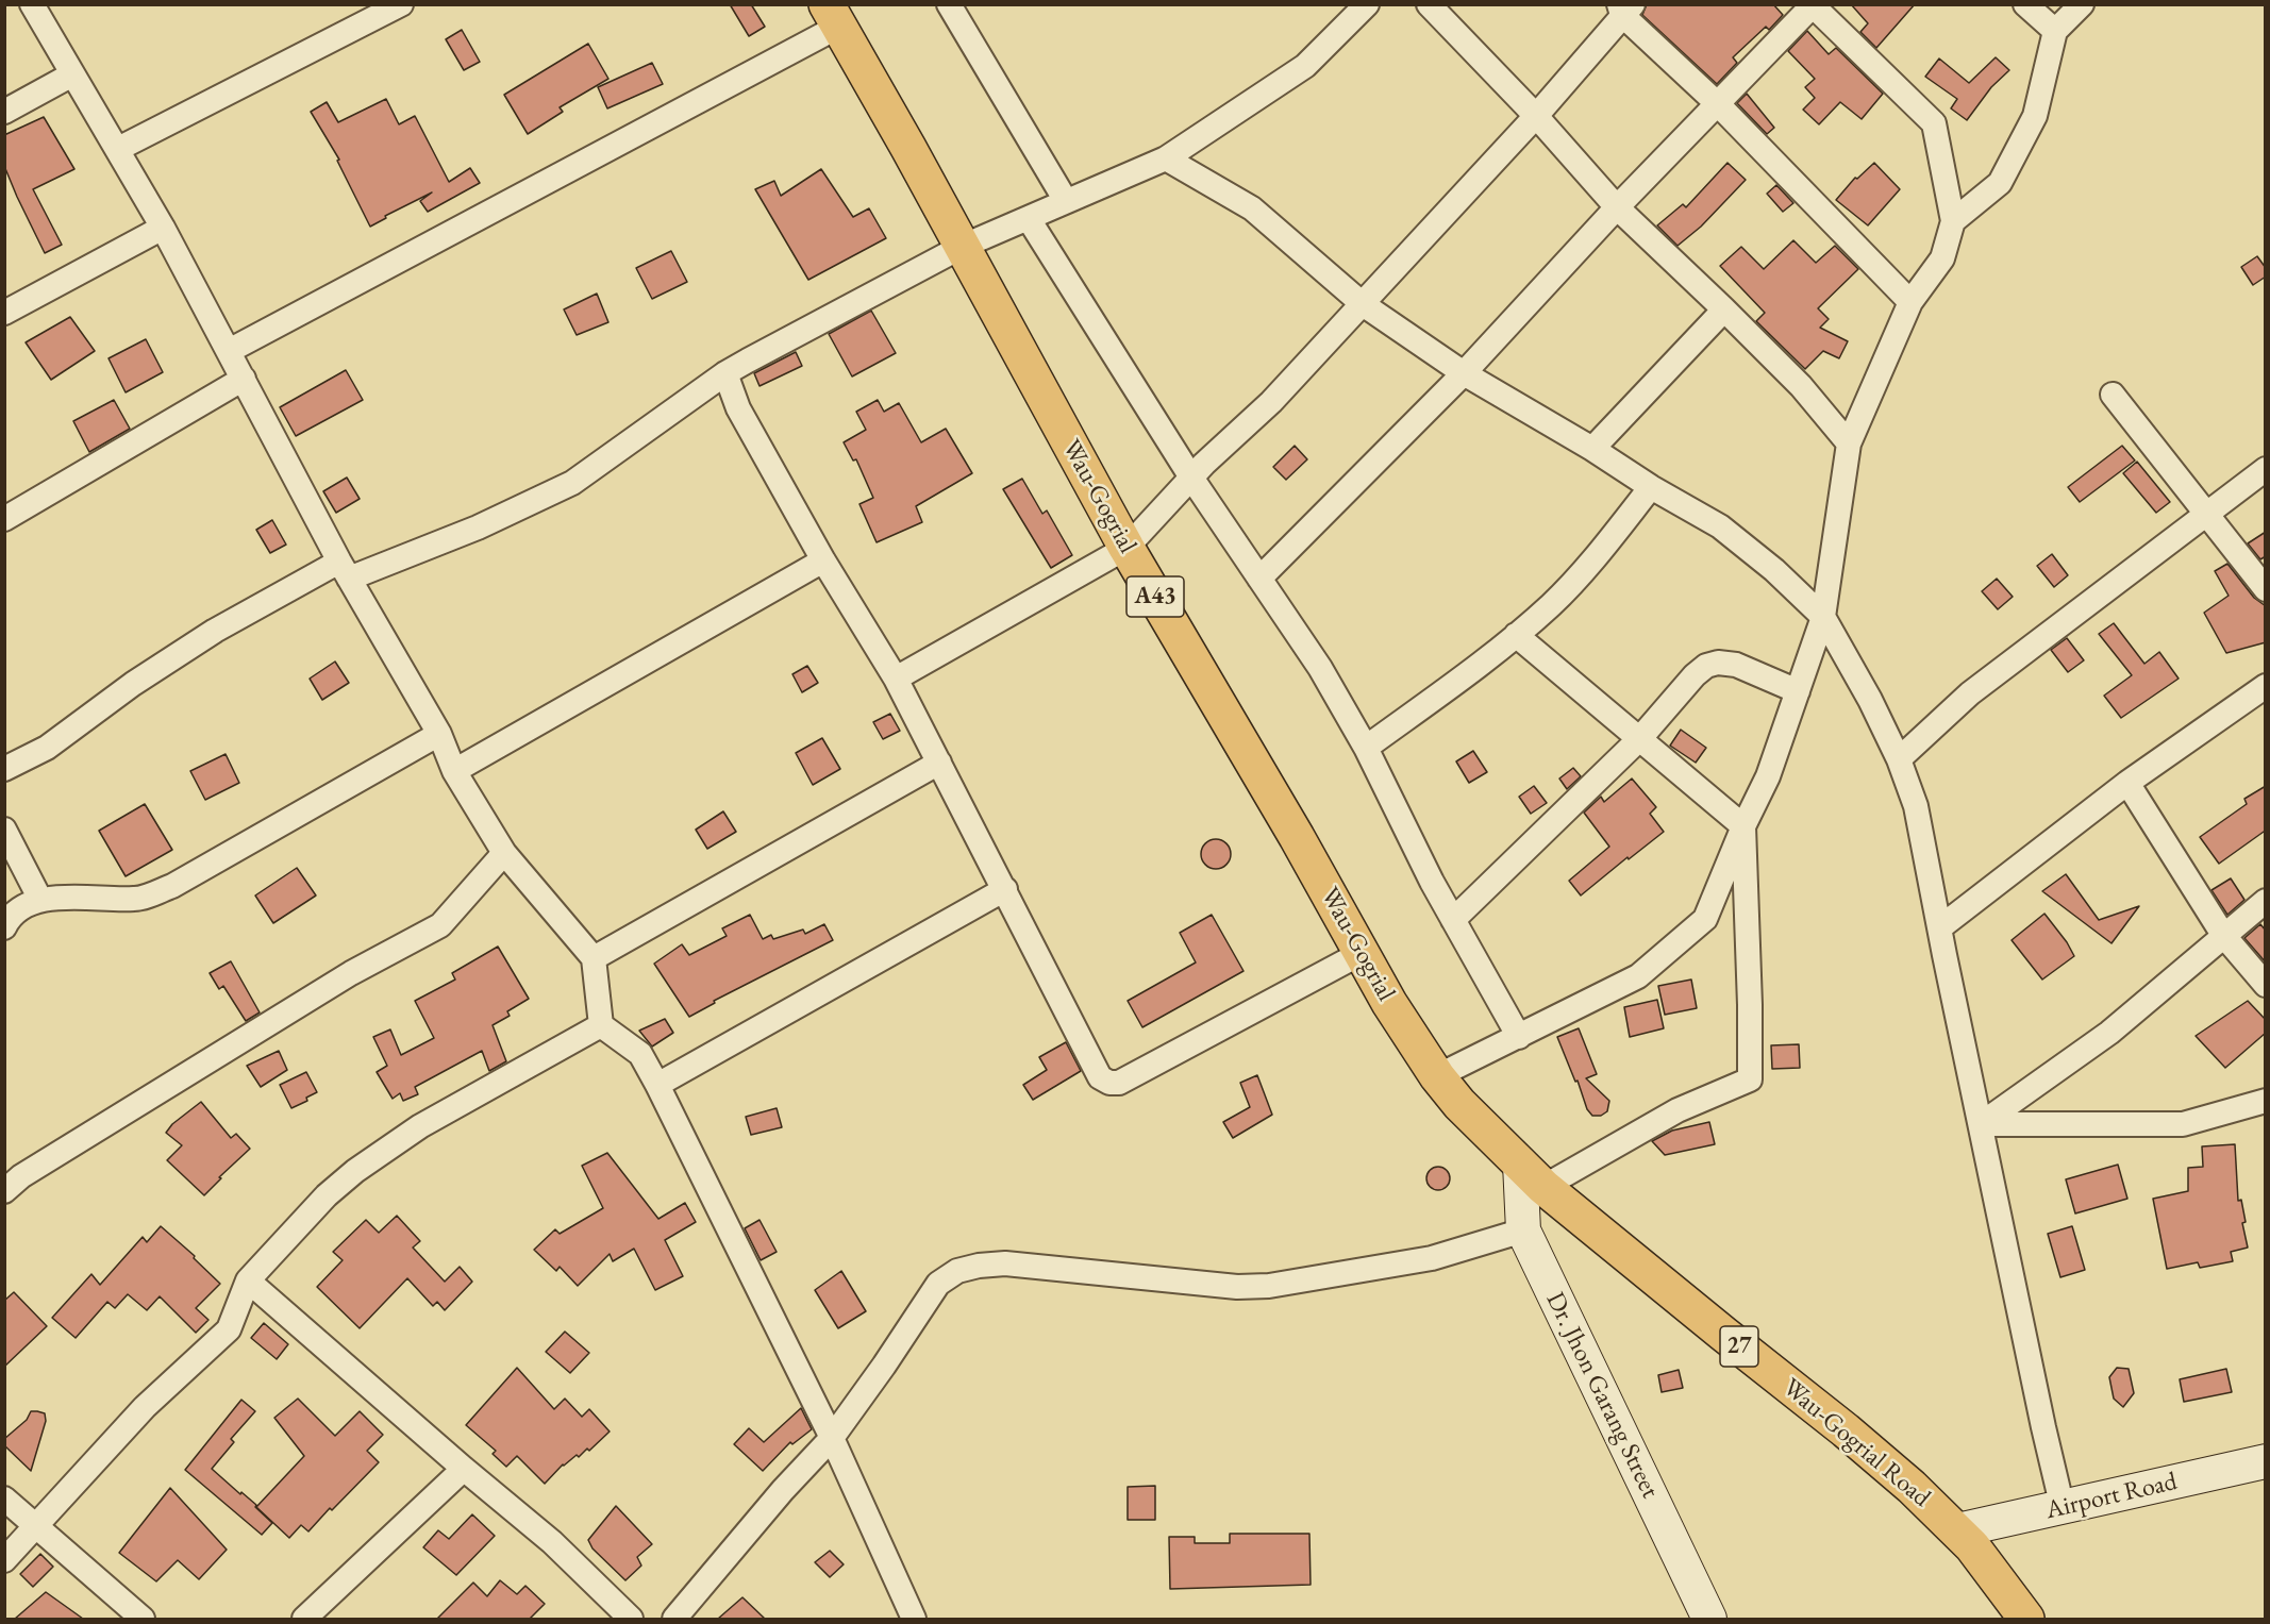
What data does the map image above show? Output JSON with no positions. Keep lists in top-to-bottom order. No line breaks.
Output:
{"streets":{"main road":["Wau-Gogrial","A43","27","Wau-Gogrial Road"],"street":["Dr. Jhon Garang Street","Airport Road"]},"crossings":[["Wau-Gogrial","Dr. Jhon Garang Street"],["Wau-Gogrial","Wau-Gogrial Road"],["Dr. Jhon Garang Street","Wau-Gogrial Road"],["Wau-Gogrial Road","Airport Road"]]}
